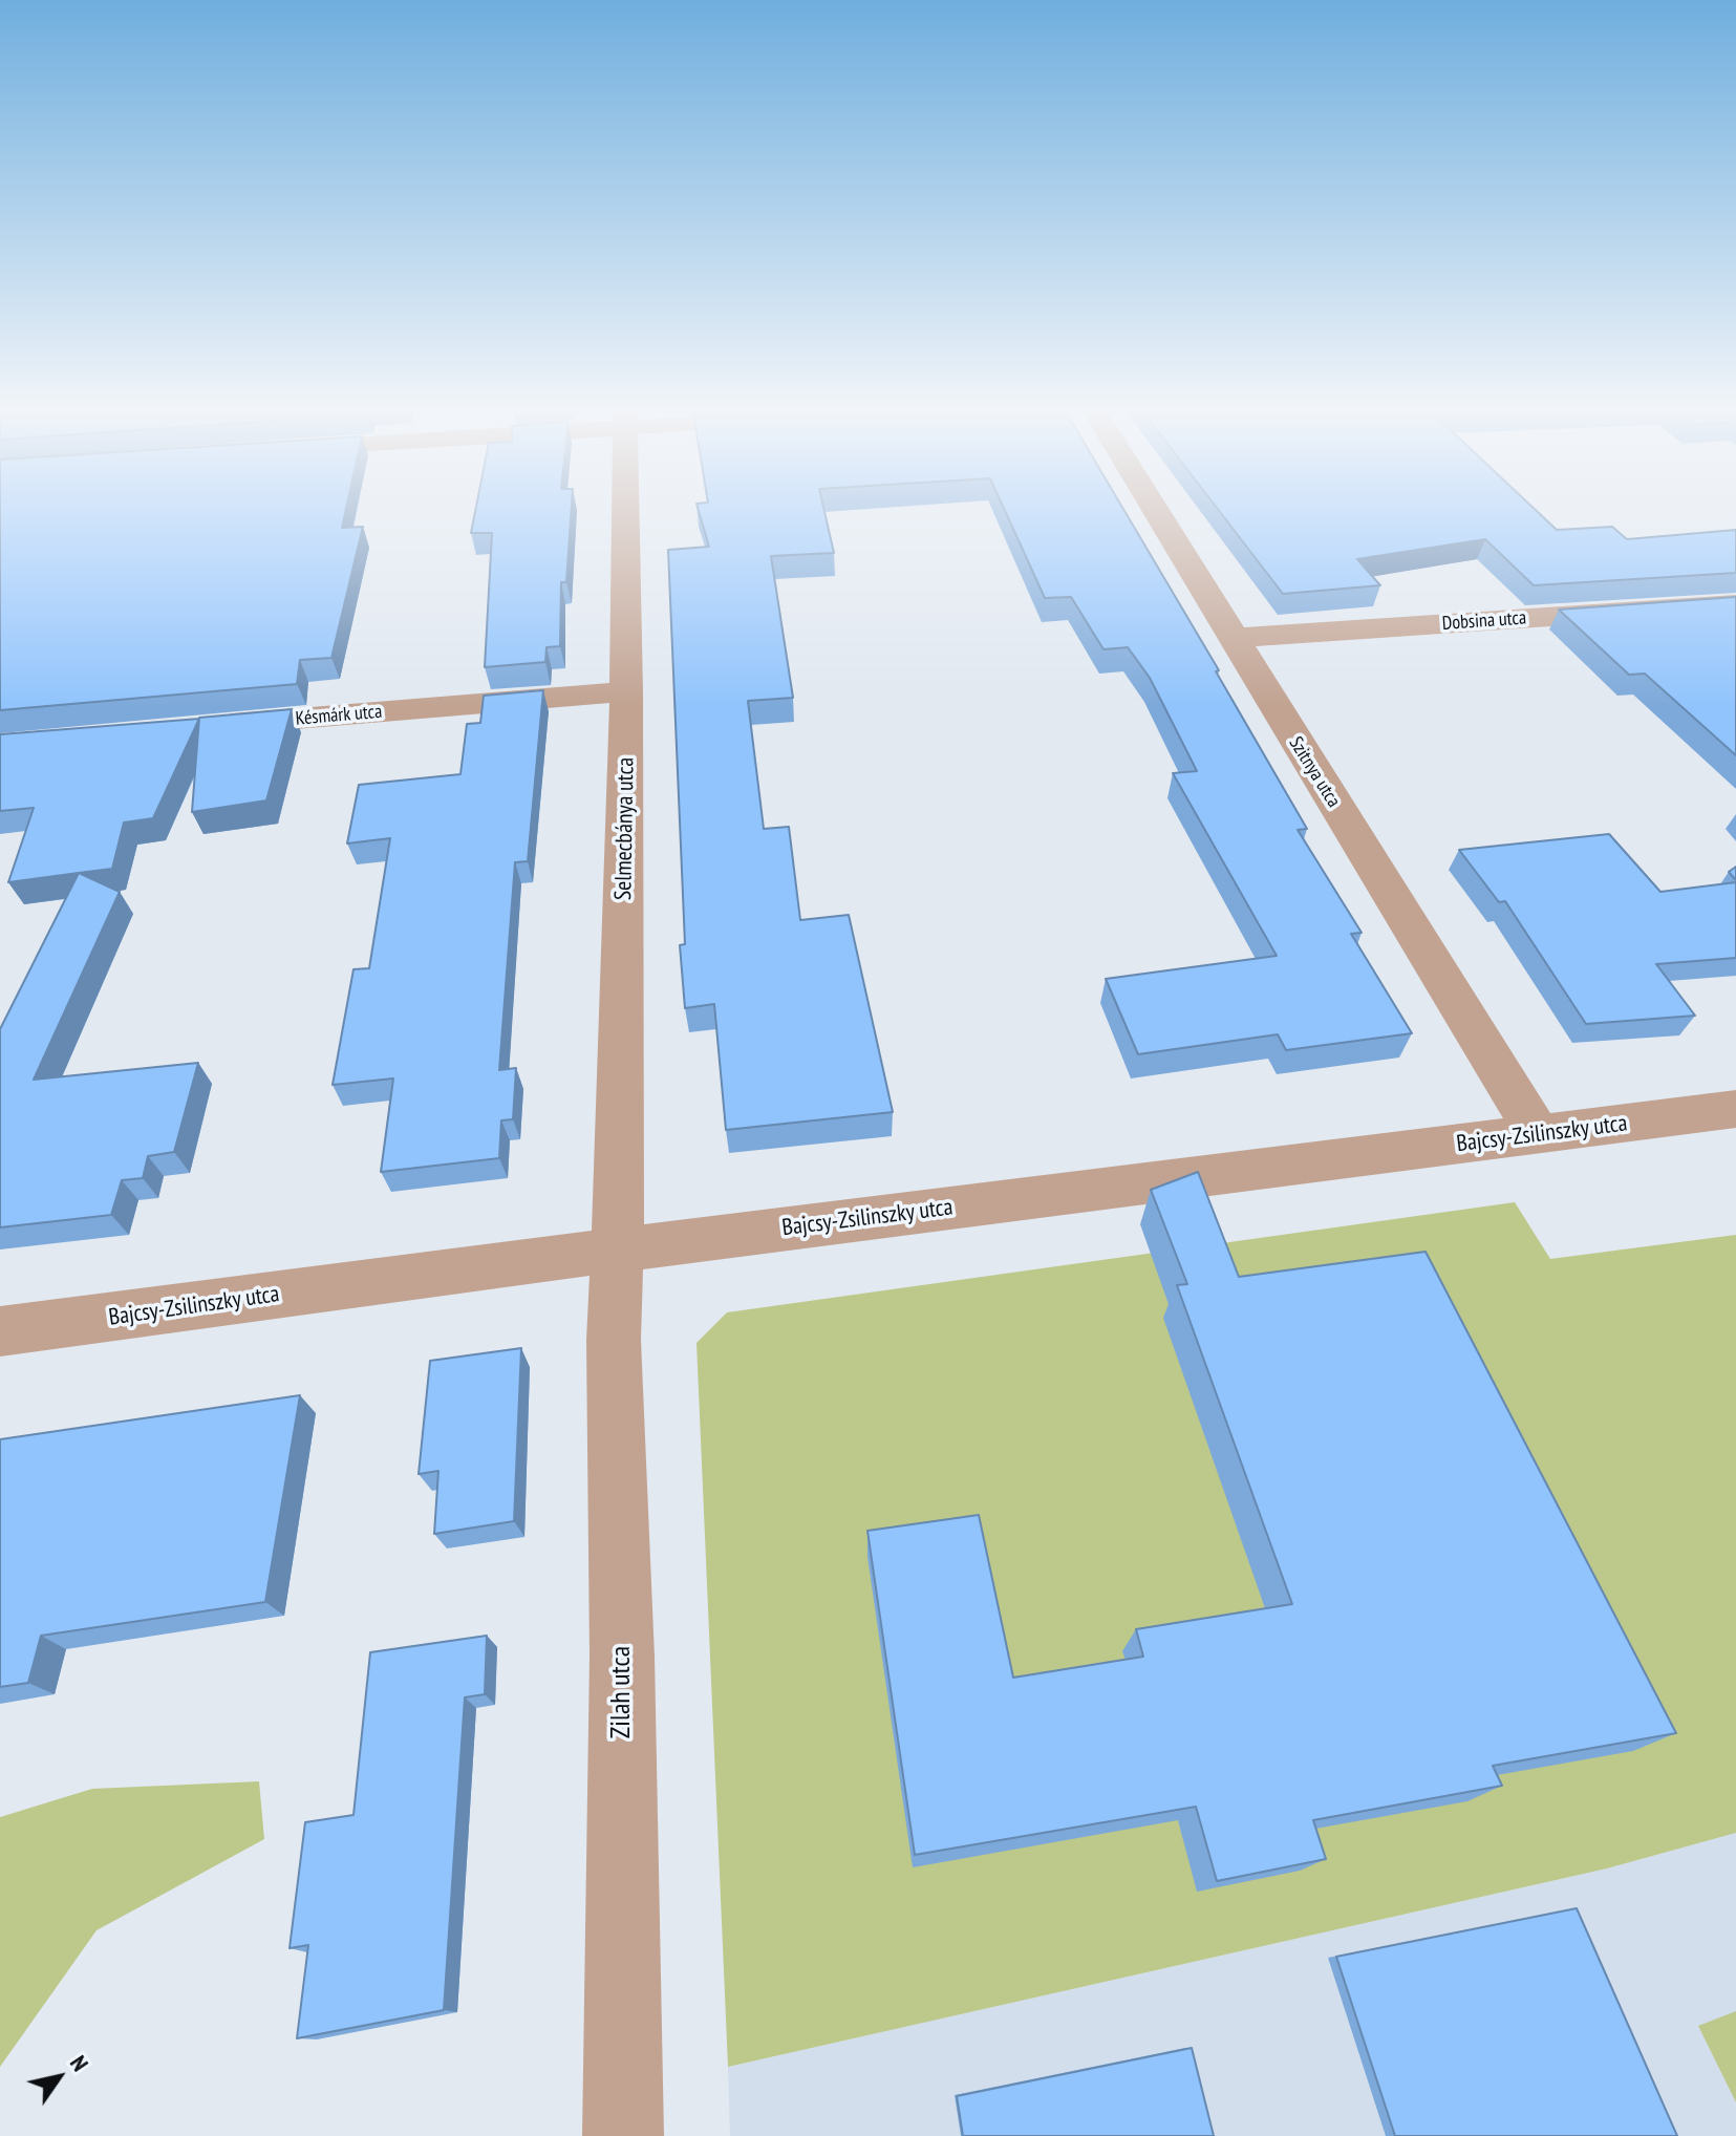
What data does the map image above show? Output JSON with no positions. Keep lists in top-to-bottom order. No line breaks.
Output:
{"streets":{"street":["Dobsina utca","Késmárk utca","Szitnya utca","Selmecbánya utca","Bajcsy-Zsilinszky utca","Zilah utca"]},"crossings":[["Dobsina utca","Szitnya utca"],["Késmárk utca","Selmecbánya utca"],["Szitnya utca","Bajcsy-Zsilinszky utca"],["Selmecbánya utca","Bajcsy-Zsilinszky utca"],["Selmecbánya utca","Zilah utca"],["Bajcsy-Zsilinszky utca","Zilah utca"]],"north":"top right"}
